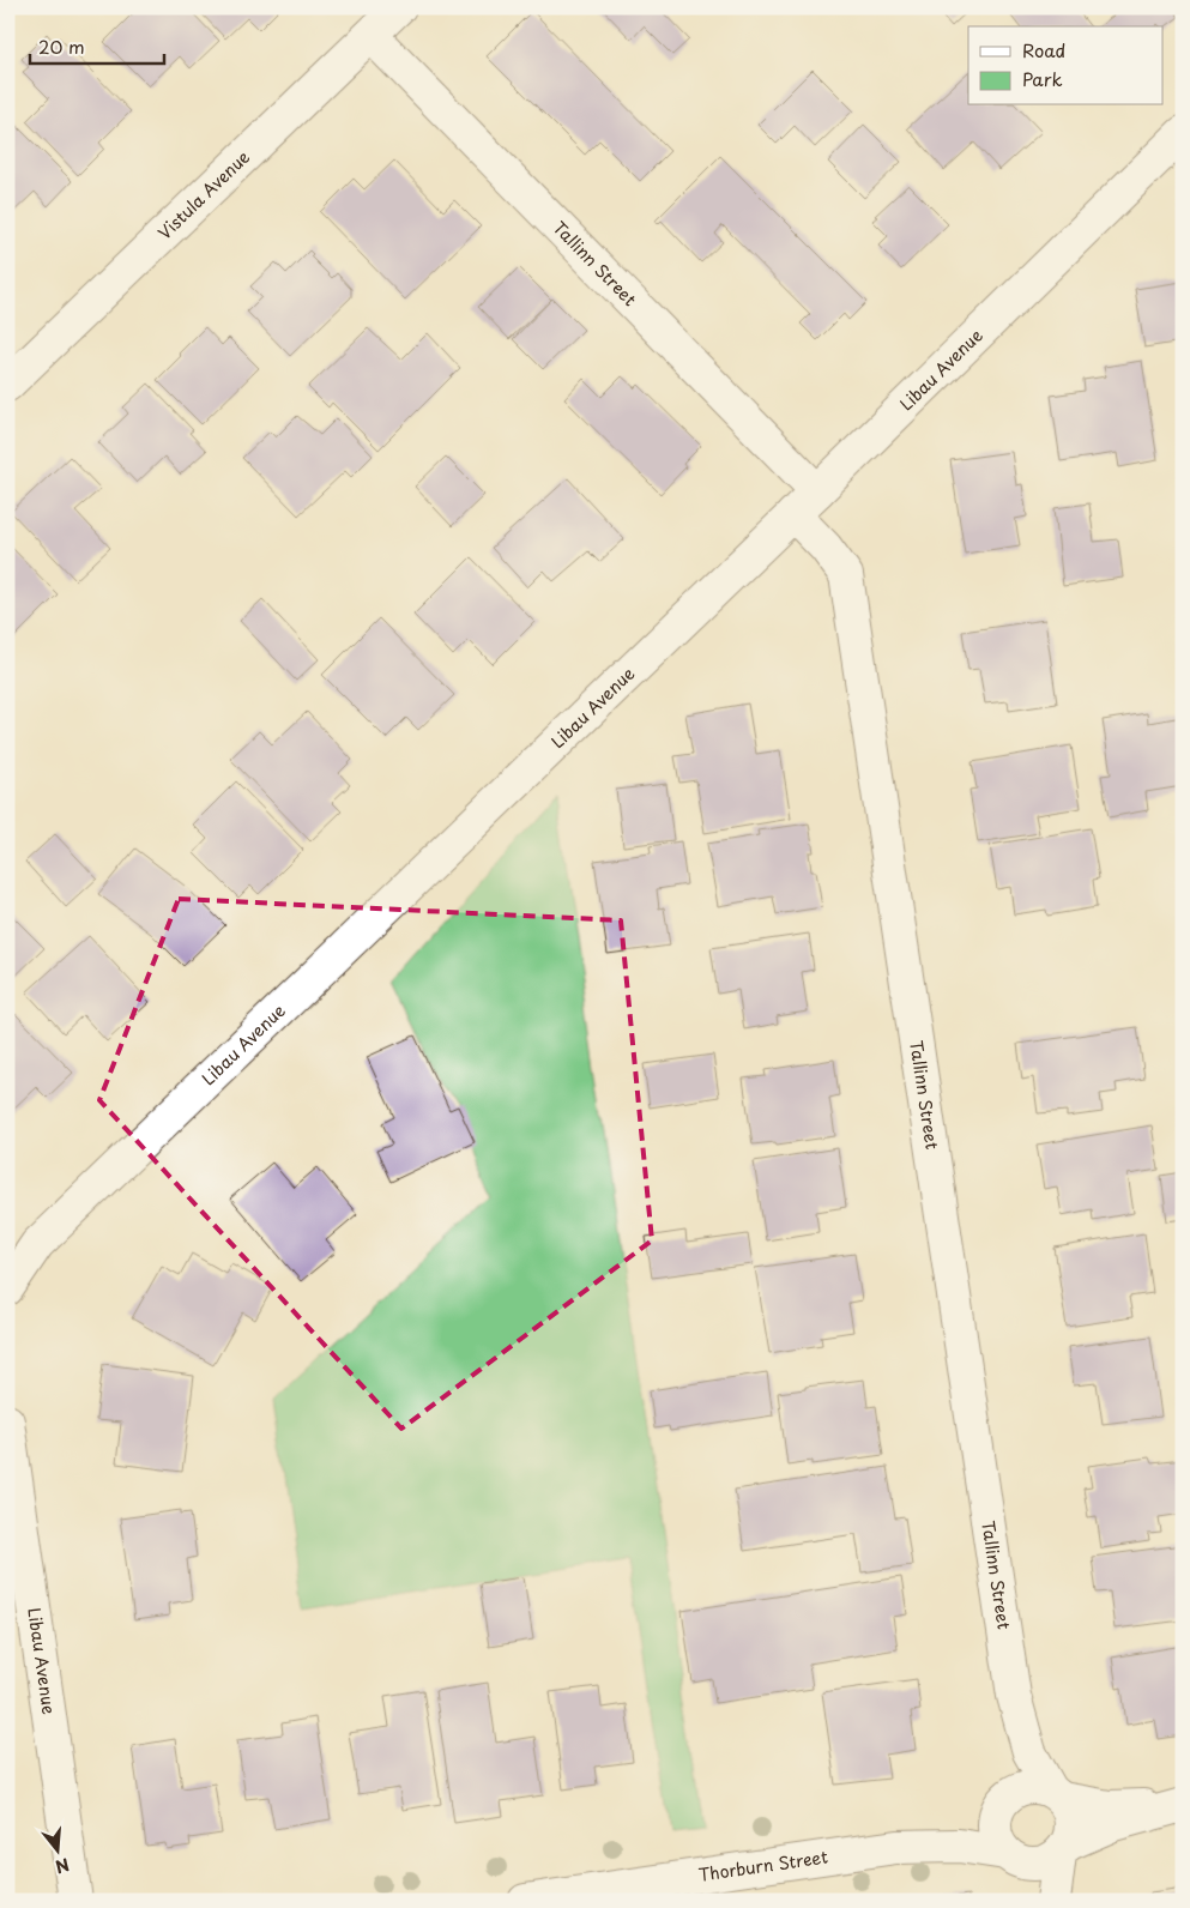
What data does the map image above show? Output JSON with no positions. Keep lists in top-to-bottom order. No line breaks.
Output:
{"streets":{"street":["Vistula Avenue","Tallinn Street","Libau Avenue","Thorburn Street"]},"crossings":[["Vistula Avenue","Tallinn Street"],["Tallinn Street","Libau Avenue"],["Tallinn Street","Thorburn Street"]],"legend":["Road","Park"],"scale_bar":"20 m","north":"bottom"}
